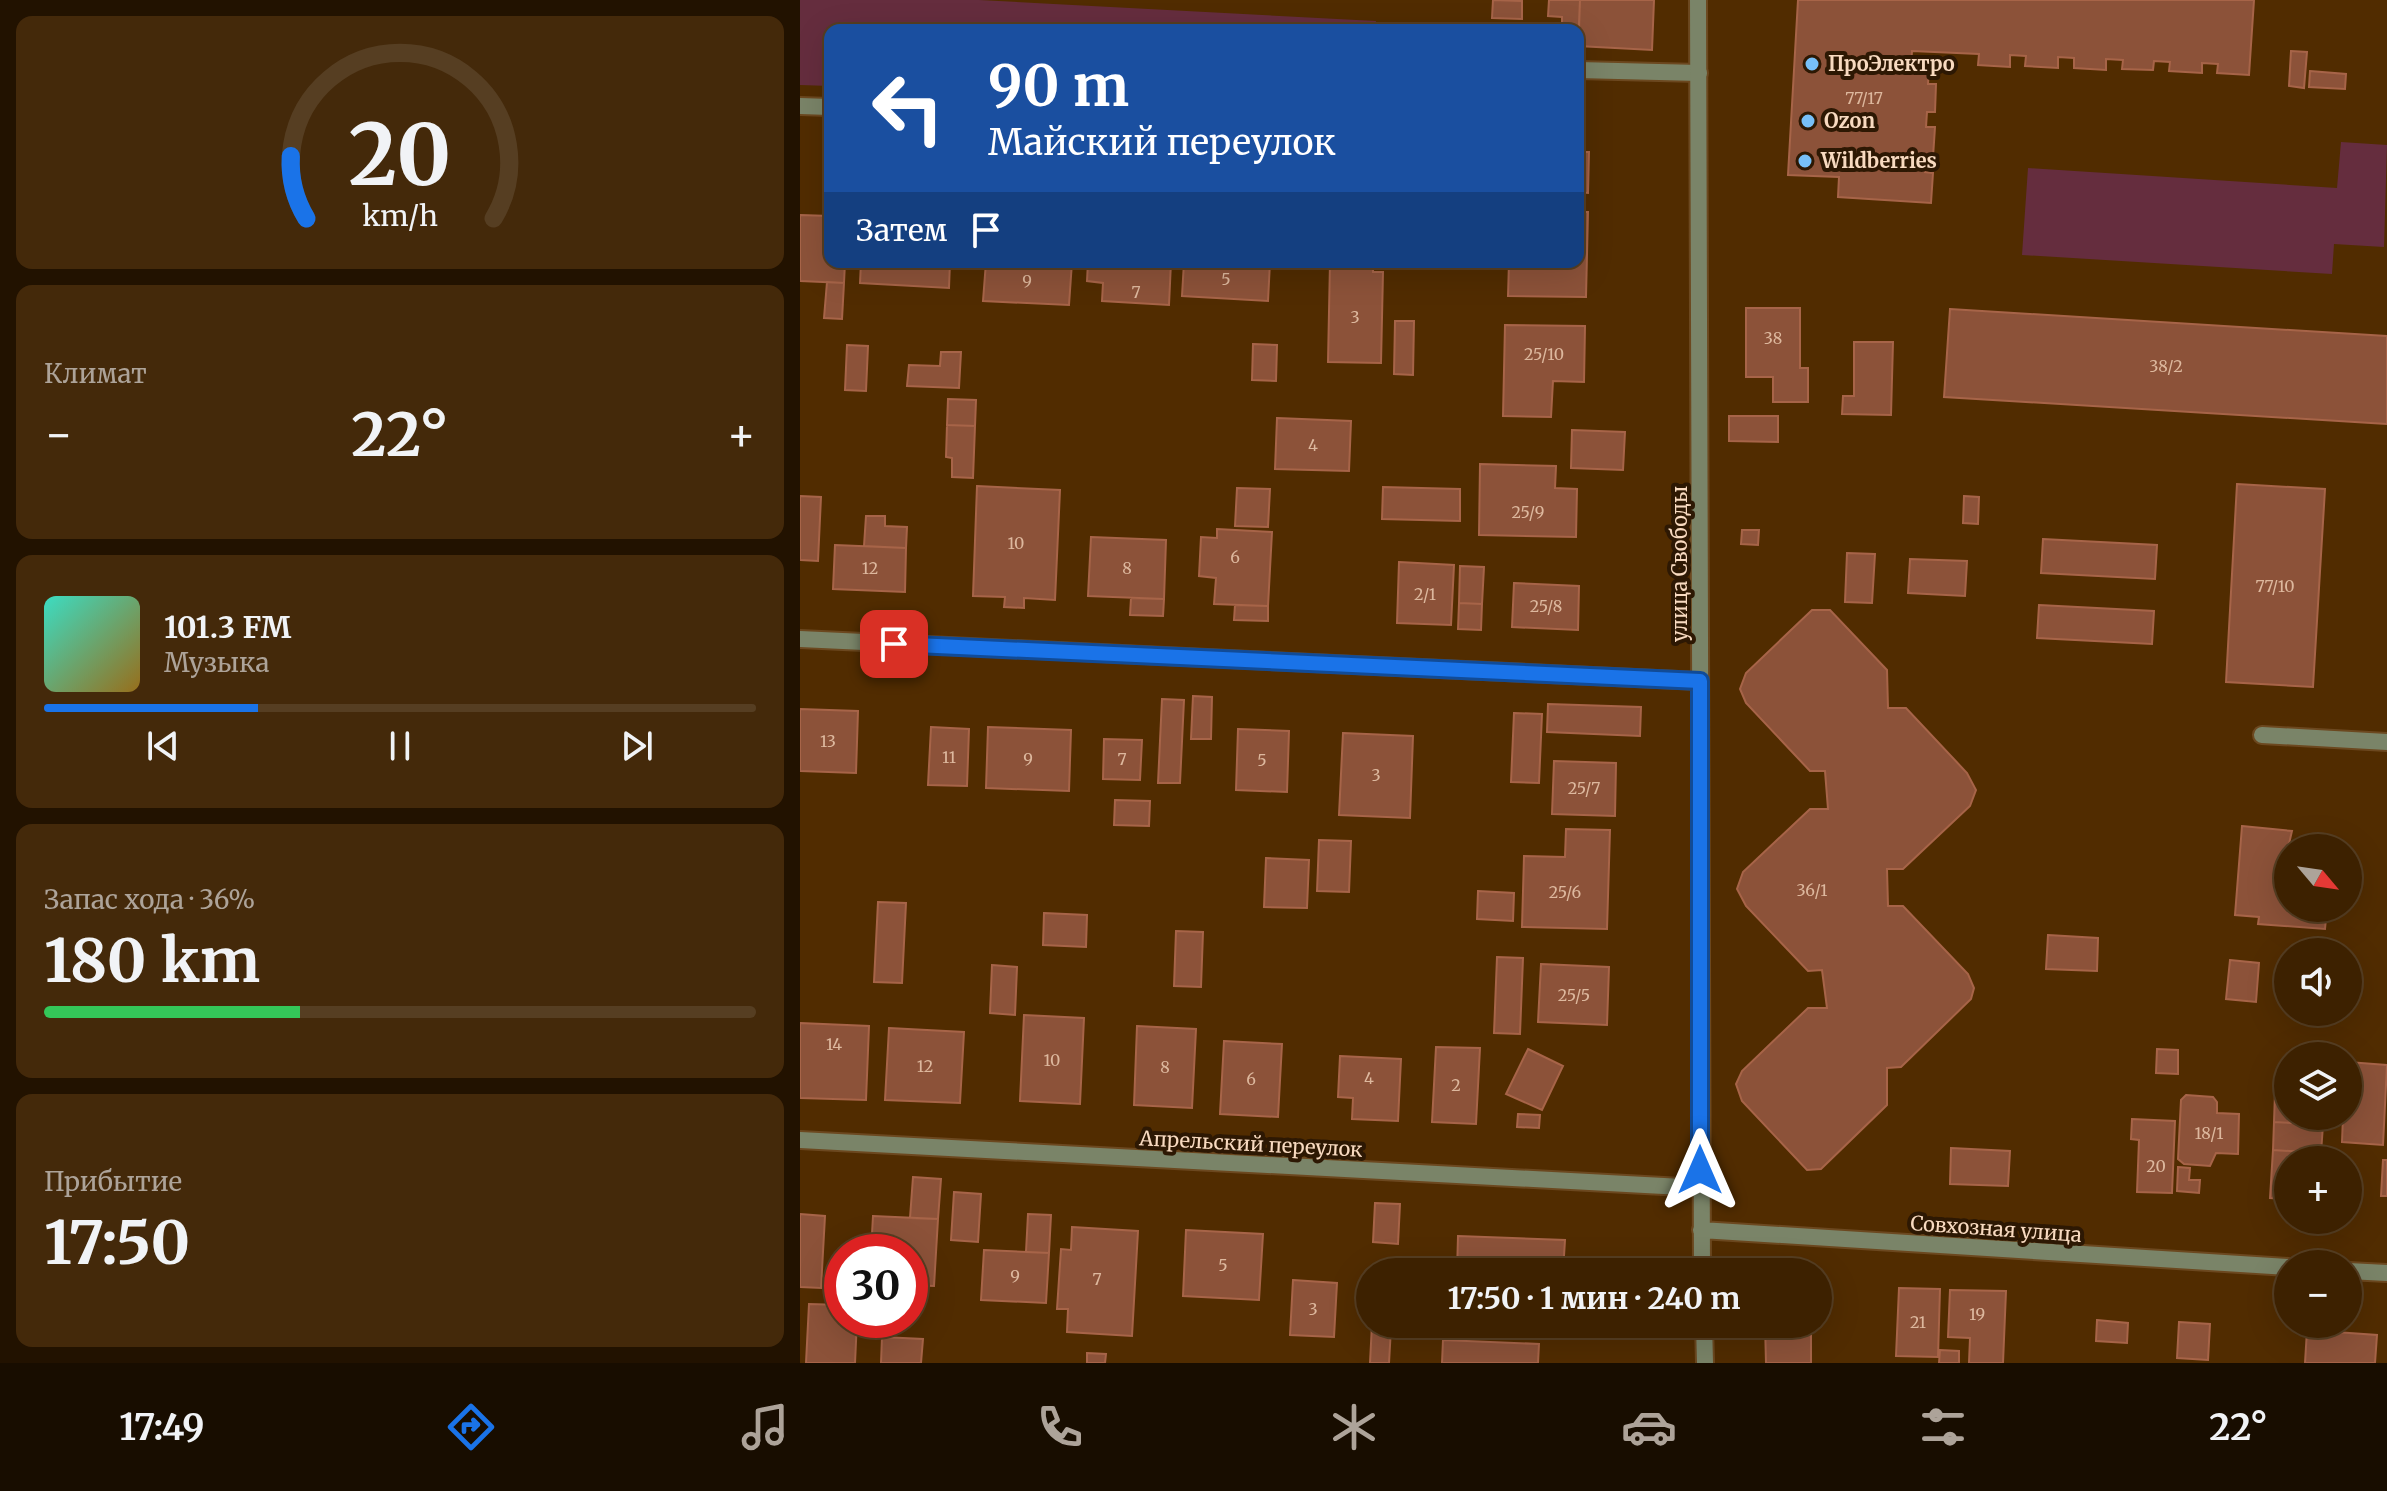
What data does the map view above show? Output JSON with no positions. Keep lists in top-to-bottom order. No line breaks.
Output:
{"streets":{"street":["улица Свободы","Апрельский переулок","Совхозная улица"]},"crossings":[["улица Свободы","Апрельский переулок"],["улица Свободы","Совхозная улица"]],"places":["ПроЭлектро","Ozon","Wildberries"],"house_numbers":["77/17","5","9","7","3","38","25/10","38/2","4","25/9","10","6","12","8","77/10","2/1","25/8","13","11","9","7","5","3","25/7","36/1","25/6","25/5","14","10","12","8","4","6","2","18/1","20","5","9","7","3","19","21"],"north":"bottom right","page":{"turn":["90 m","Майский переулок"],"then":"Затем","tile":["Климат",["Запас хода · 36%","180 km"],["Прибытие","17:50"]],"heat":["−","22°","+"],"song":["101.3 FM","Музыка"],"map_buttons":["+","−"],"limit":"30","trip":"17:50 · 1 мин · 240 m","tabs":["17:49","22°"],"gauge":["20","km/h"]}}
